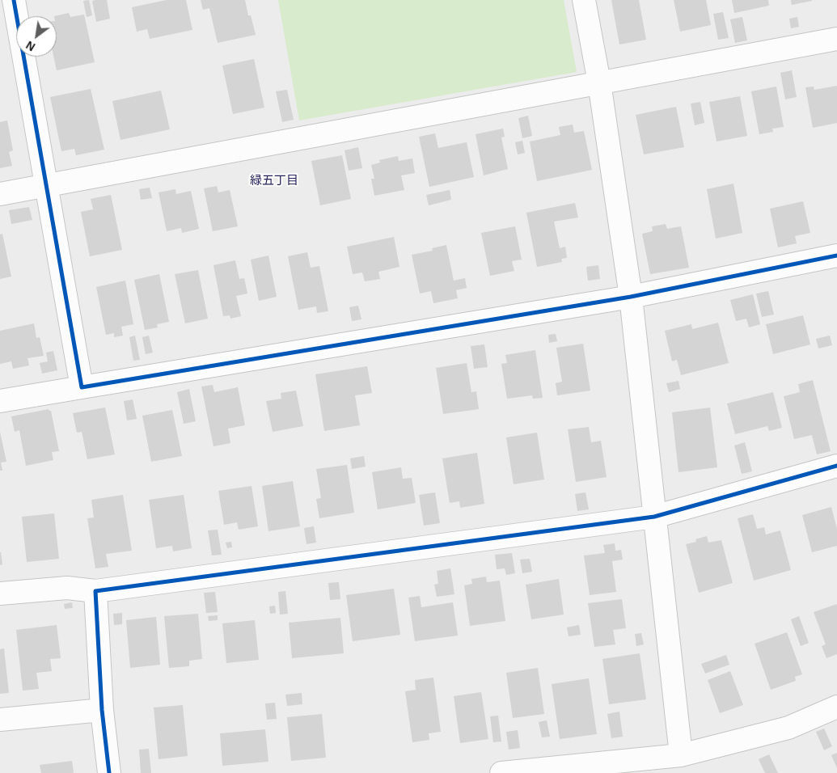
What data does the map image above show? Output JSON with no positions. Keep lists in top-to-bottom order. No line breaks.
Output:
{"districts":["緑五丁目"],"north":"bottom left"}
